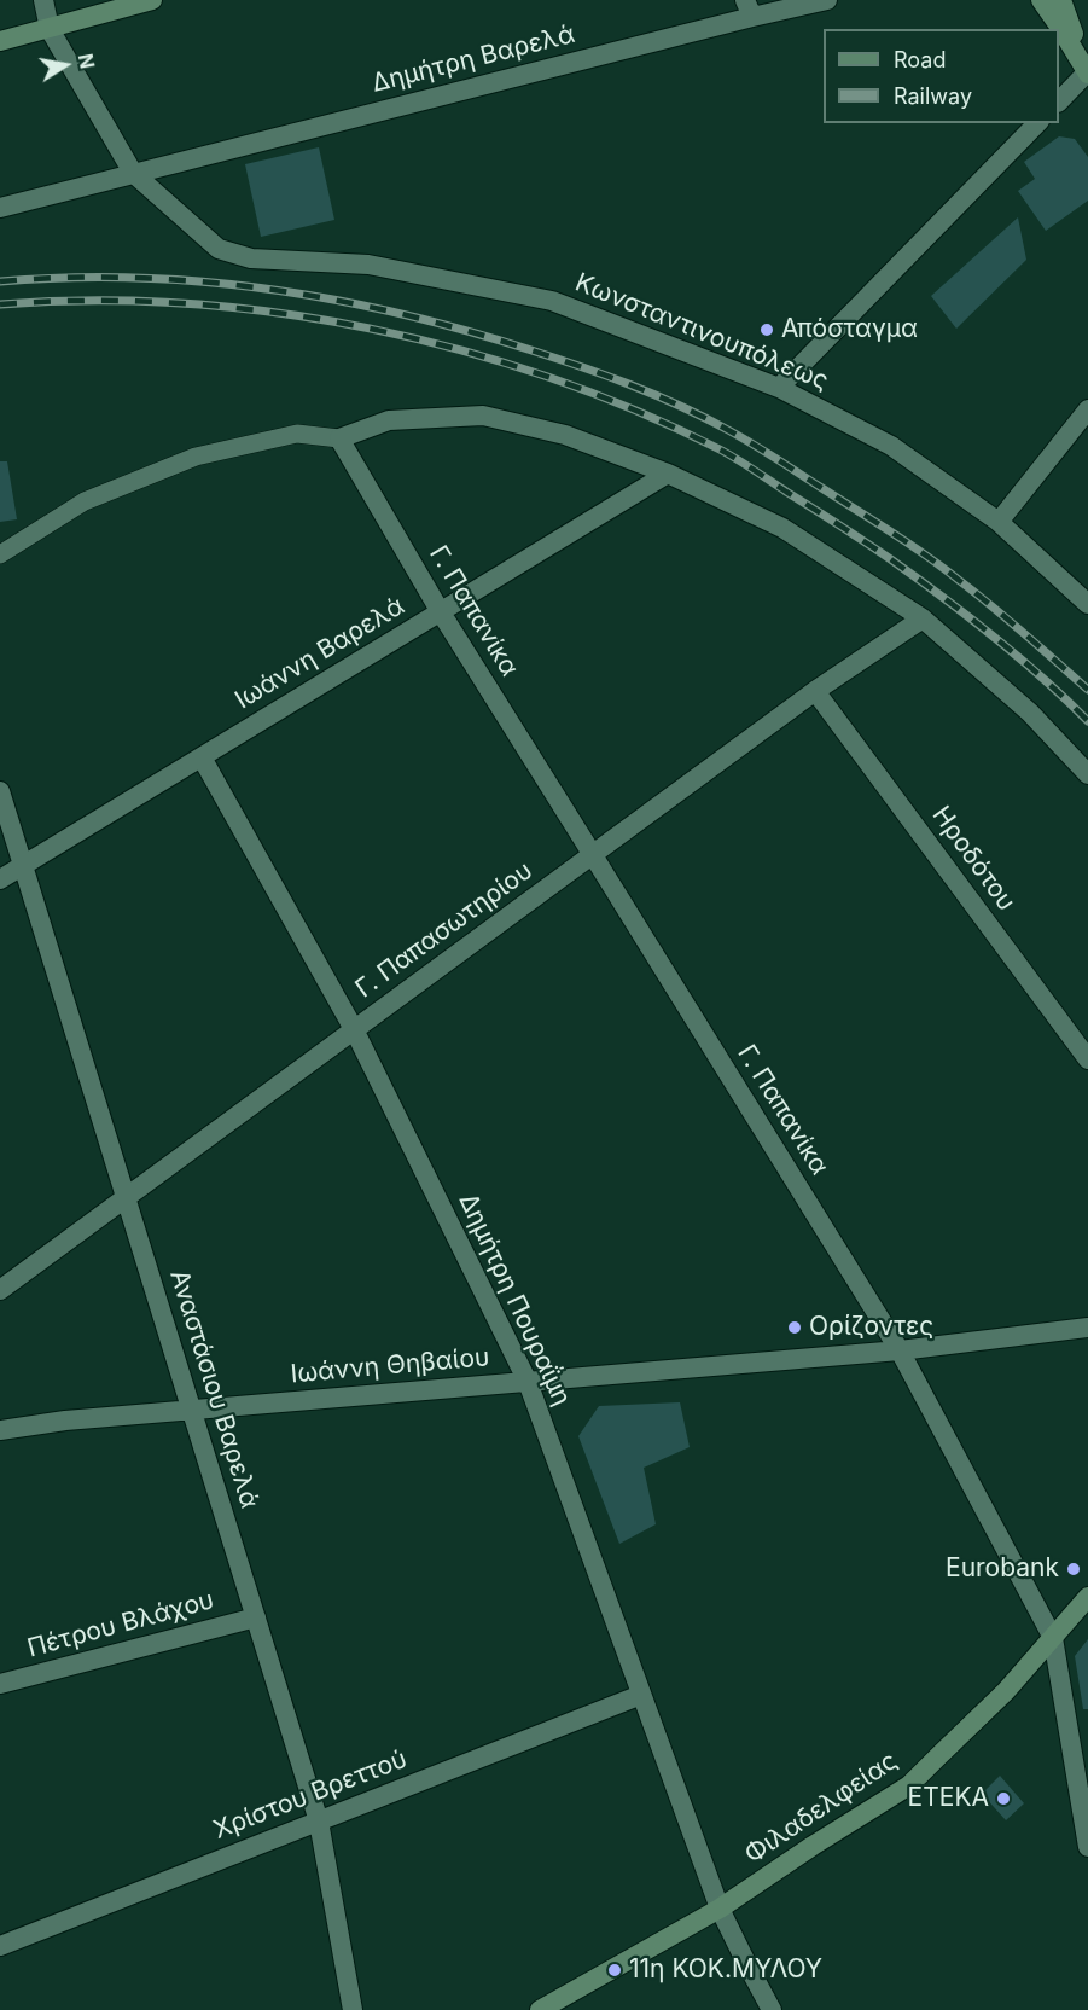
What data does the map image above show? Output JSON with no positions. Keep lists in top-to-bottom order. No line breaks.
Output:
{"streets":{"main road":["Φιλαδελφείας"],"street":["Δημήτρη Βαρελά","Κωνσταντινουπόλεως","Γ. Παπανίκα","Ιωάννη Βαρελά","Ηροδότου","Γ. Παπασωτηρίου","Δημήτρη Πουραΐμη","Ιωάννη Θηβαίου","Αναστάσιου Βαρελά","Πέτρου Βλάχου","Χρίστου Βρεττού"]},"crossings":[["Δημήτρη Βαρελά","Κωνσταντινουπόλεως"],["Γ. Παπανίκα","Ιωάννη Βαρελά"],["Γ. Παπανίκα","Γ. Παπασωτηρίου"],["Γ. Παπανίκα","Ιωάννη Θηβαίου"],["Γ. Παπανίκα","Φιλαδελφείας"],["Ιωάννη Βαρελά","Δημήτρη Πουραΐμη"],["Ιωάννη Βαρελά","Αναστάσιου Βαρελά"],["Ηροδότου","Γ. Παπασωτηρίου"],["Γ. Παπασωτηρίου","Δημήτρη Πουραΐμη"],["Γ. Παπασωτηρίου","Αναστάσιου Βαρελά"],["Δημήτρη Πουραΐμη","Ιωάννη Θηβαίου"],["Δημήτρη Πουραΐμη","Χρίστου Βρεττού"],["Δημήτρη Πουραΐμη","Φιλαδελφείας"],["Ιωάννη Θηβαίου","Αναστάσιου Βαρελά"],["Αναστάσιου Βαρελά","Πέτρου Βλάχου"],["Αναστάσιου Βαρελά","Χρίστου Βρεττού"]],"places":["Απόσταγμα","Ορίζοντες","Eurobank","ΕΤΕΚΑ","11η ΚΟΚ.ΜΥΛΟΥ"],"legend":["Road","Railway"],"north":"right"}
